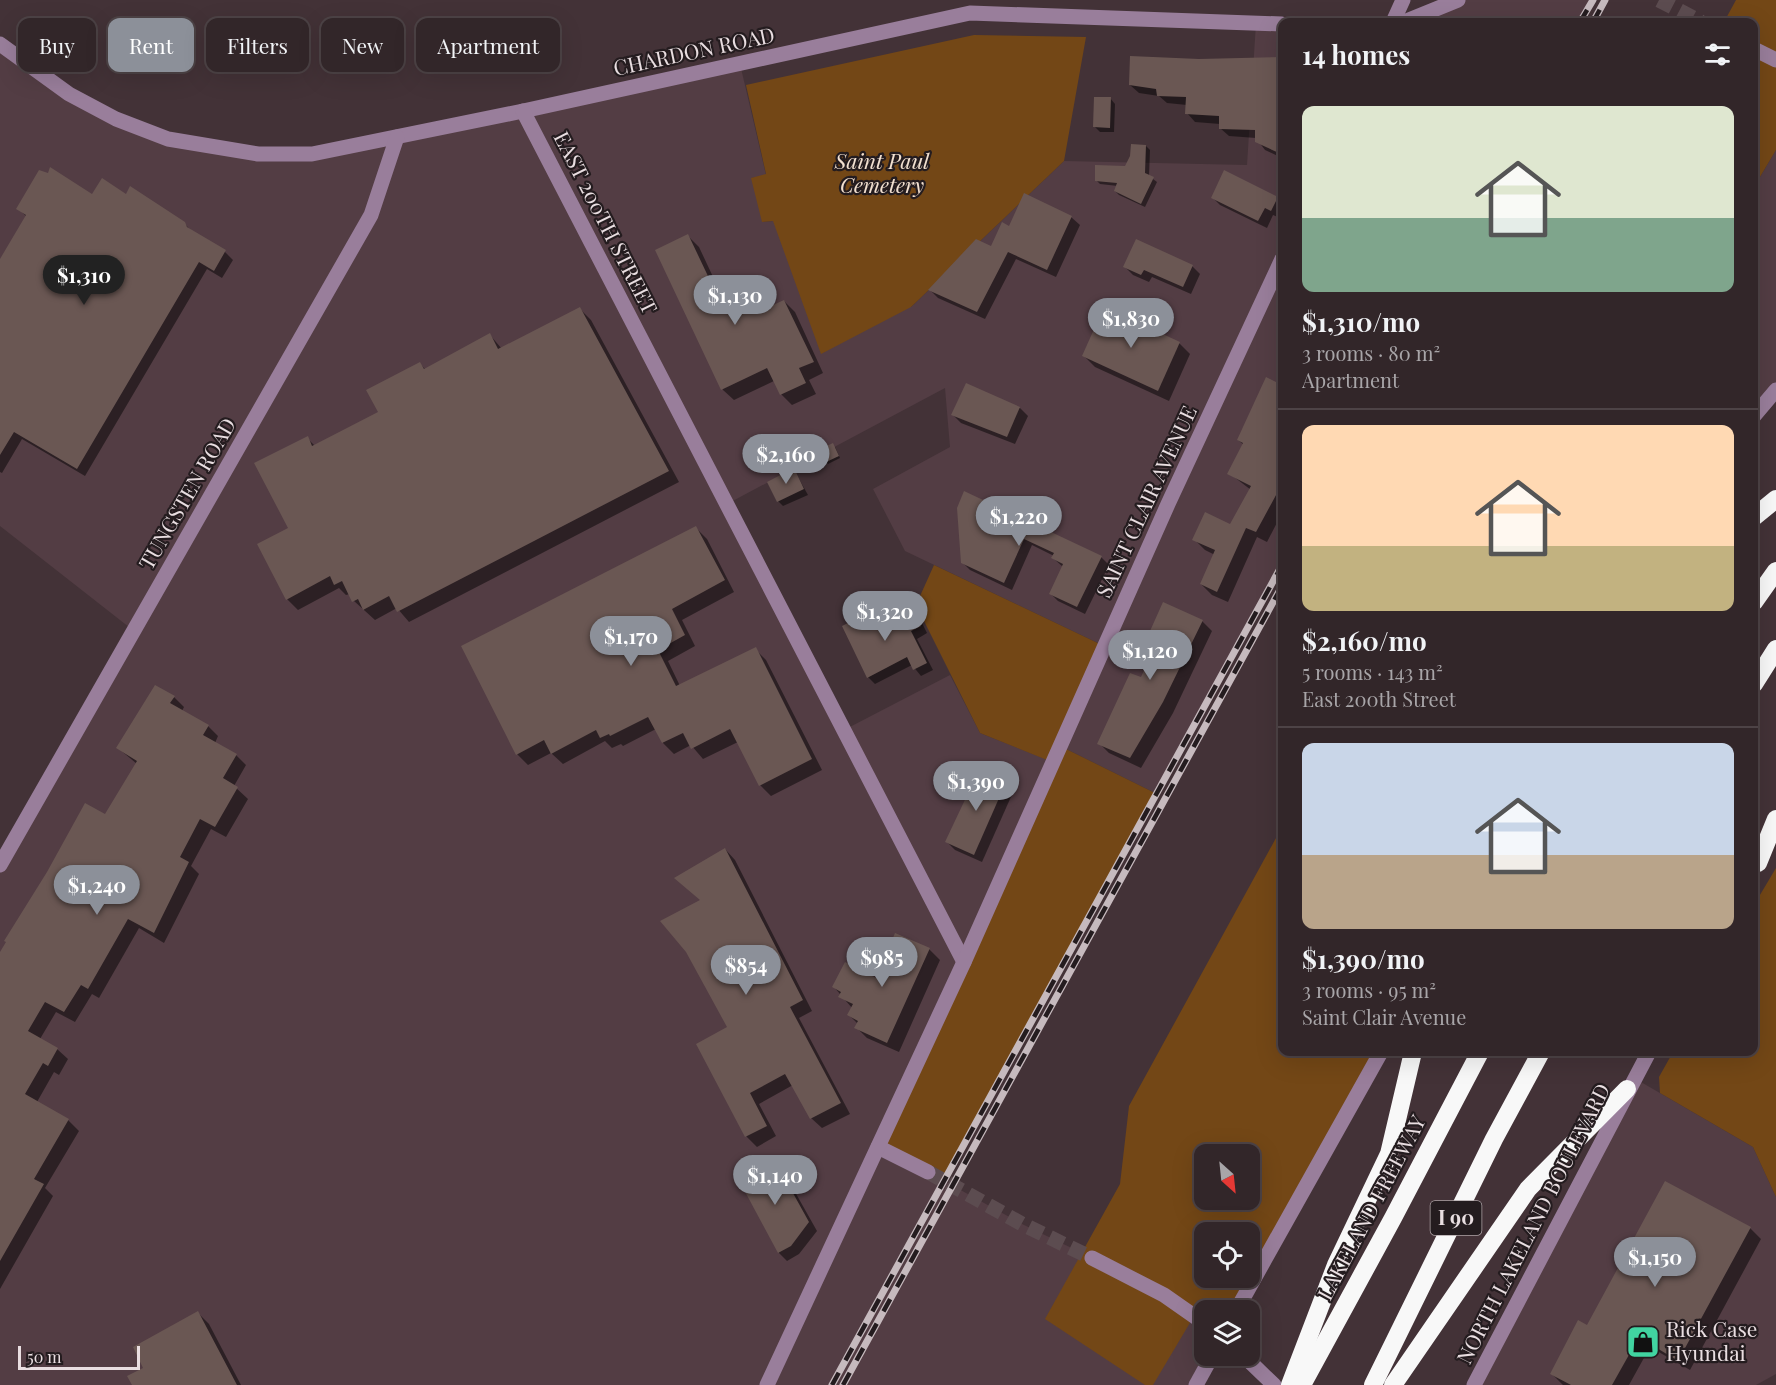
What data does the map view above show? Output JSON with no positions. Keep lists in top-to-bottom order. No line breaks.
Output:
{"streets":{"highway":["LAKELAND FREEWAY","I 90"],"street":["CHARDON ROAD","EAST 200TH STREET","TUNGSTEN ROAD","SAINT CLAIR AVENUE","NORTH LAKELAND BOULEVARD"]},"crossings":[["CHARDON ROAD","EAST 200TH STREET"],["CHARDON ROAD","TUNGSTEN ROAD"],["EAST 200TH STREET","SAINT CLAIR AVENUE"]],"parks":["Saint Paul Cemetery"],"places":{"shop":["Rick Case Hyundai"]},"scale_bar":"50 m","north":"bottom right","page":{"chip":["Buy","Rent","Filters","New","Apartment"],"heading":"14 homes","list":[{"name":"$1,310/mo","note":"3 rooms · 80 m² · Apartment"},{"name":"$2,160/mo","note":"5 rooms · 143 m² · East 200th Street"},{"name":"$1,390/mo","note":"3 rooms · 95 m² · Saint Clair Avenue"}],"price":["$1,310","$1,130","$1,830","$2,160","$1,220","$1,320","$1,170","$1,120","$1,390","$1,240","$985","$854","$1,140","$1,150"],"scale":"50 m"}}
